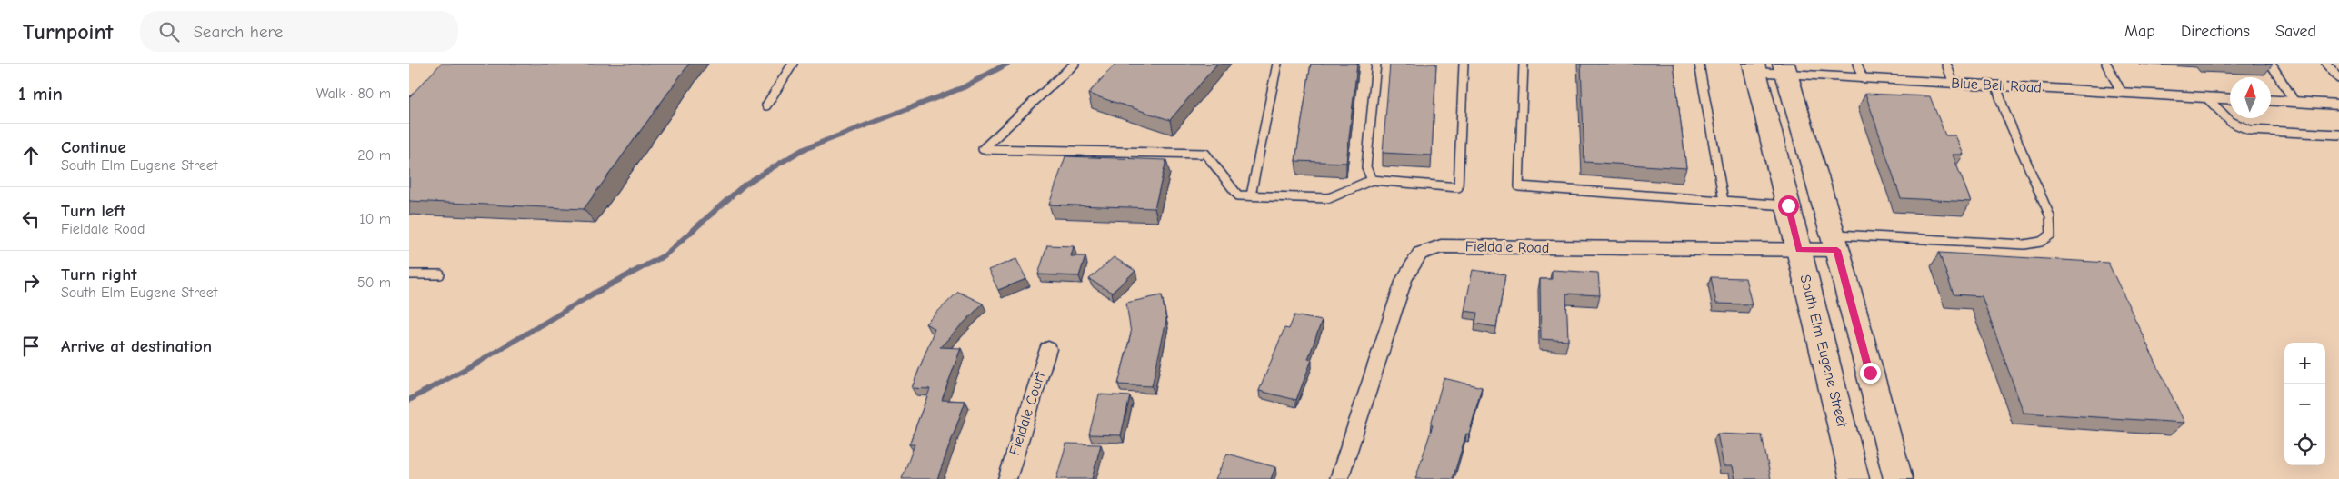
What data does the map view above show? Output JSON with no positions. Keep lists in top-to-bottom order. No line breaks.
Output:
{"streets":{"main road":["South Elm Eugene Street"],"street":["Blue Bell Road","Fieldale Road","Fieldale Court"]},"crossings":[["Blue Bell Road","South Elm Eugene Street"],["Fieldale Road","South Elm Eugene Street"]],"north":"top","page":{"header":"Turnpoint","search":"Search here","nav":["Map","Directions","Saved"],"heading":["1 min","Walk · 80 m"],"list":[["Continue","South Elm Eugene Street","20 m"],["Turn left","Fieldale Road","10 m"],["Turn right","South Elm Eugene Street","50 m"],"Arrive at destination"],"map_buttons":["+","−"]}}
